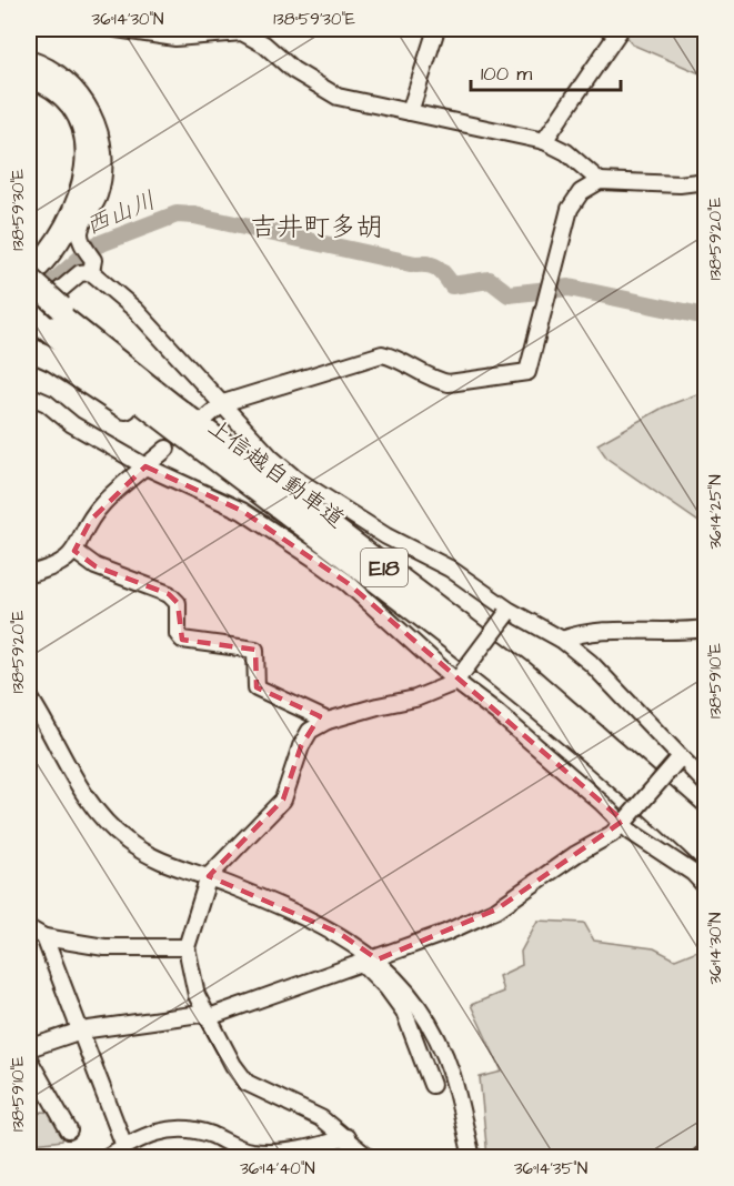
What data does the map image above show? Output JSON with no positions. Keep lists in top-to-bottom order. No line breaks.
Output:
{"streets":{"highway":["上信越自動車道","E18"]},"districts":["吉井町多胡"],"water":["西山川"],"scale_bar":"100 m","coordinates":["36°14'30\"N","138°59'30\"E","138°59'20\"E","36°14'25\"N","138°59'10\"E","36°14'40\"N","36°14'35\"N"]}
